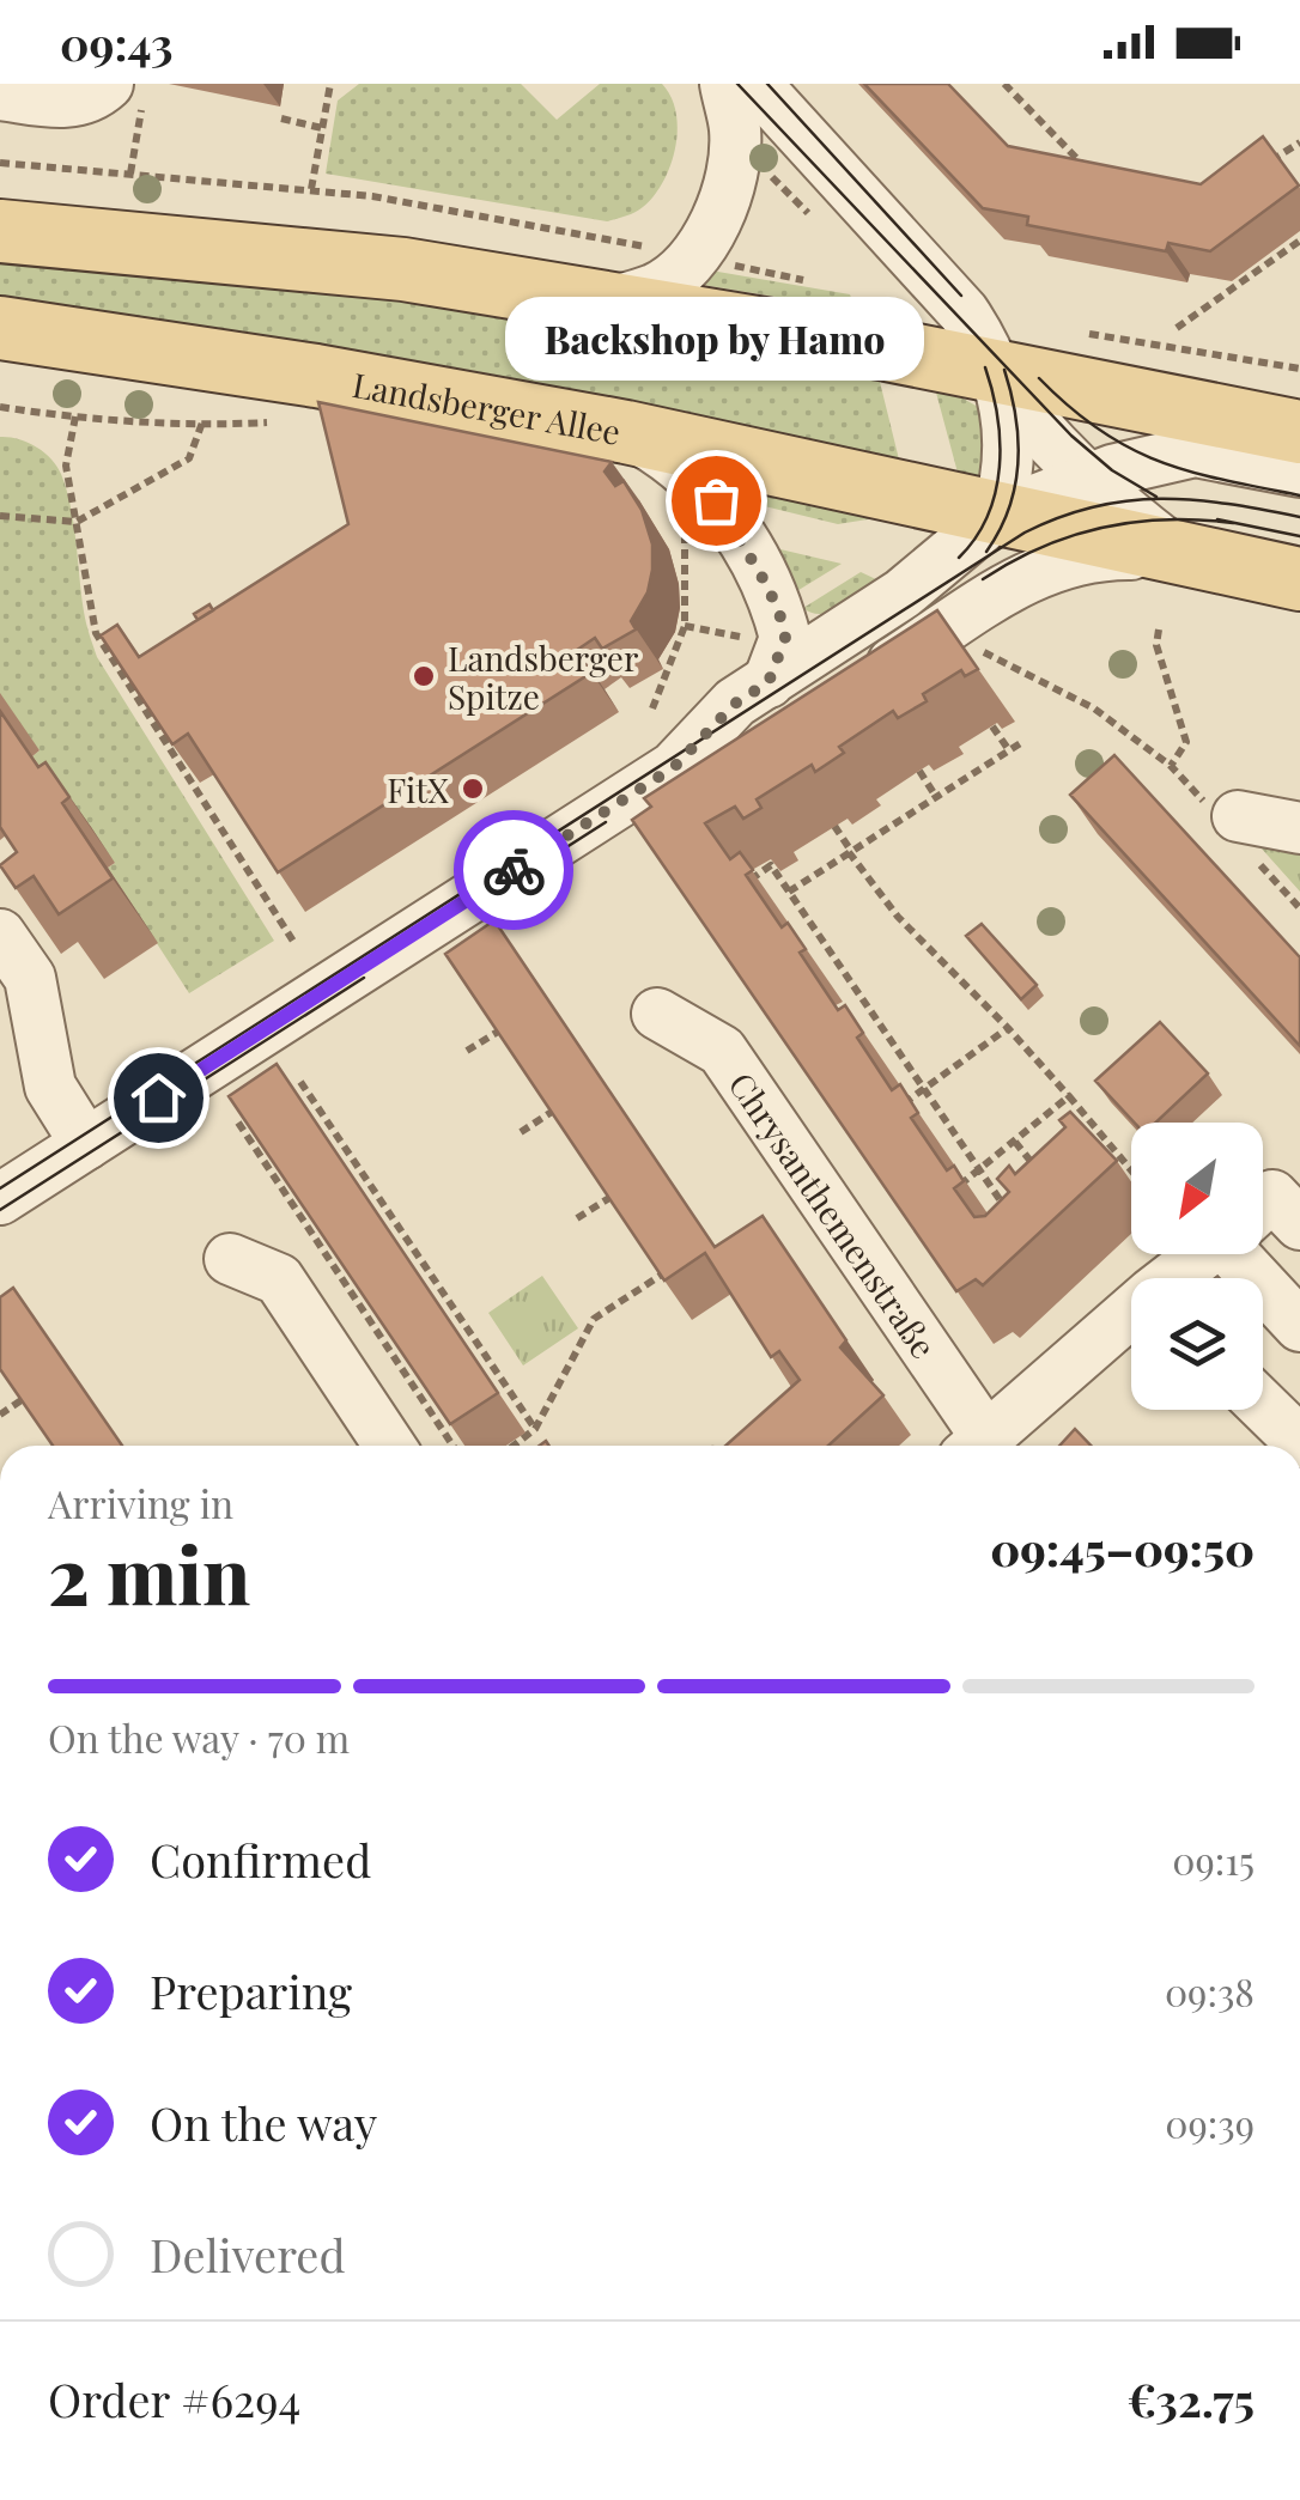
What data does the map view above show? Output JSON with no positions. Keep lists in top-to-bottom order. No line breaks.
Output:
{"streets":{"main road":["Landsberger Allee"],"street":["Chrysanthemenstraße"]},"places":["Backshop by Hamo","Landsberger Spitze","FitX"],"north":"bottom left","page":{"status":"09:43","bubble":"Backshop by Hamo","heading":["2 min","Arriving in","09:45–09:50"],"panel":["Order #6294","€32.75"],"bar":"On the way · 70 m","list":[["Confirmed","09:15"],["Preparing","09:38"],["On the way","09:39"],"Delivered"]}}
